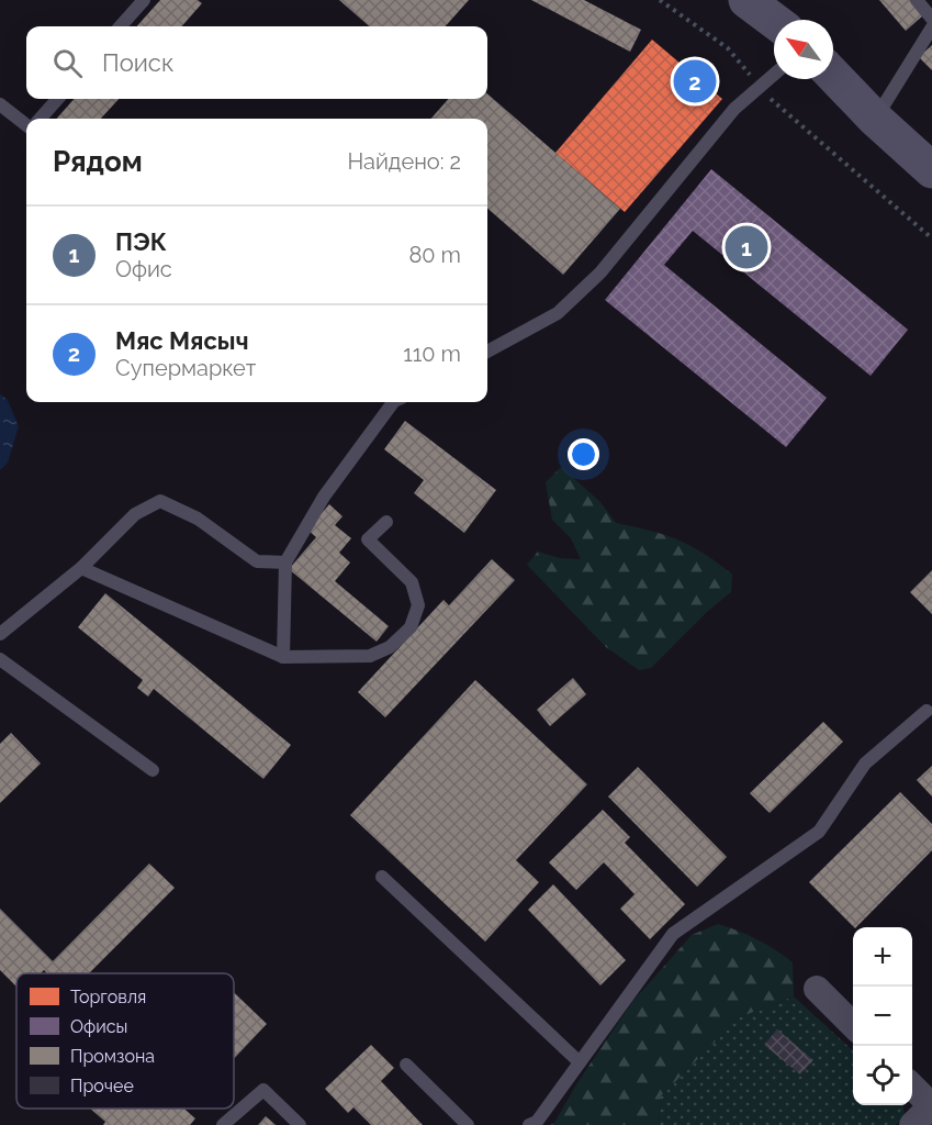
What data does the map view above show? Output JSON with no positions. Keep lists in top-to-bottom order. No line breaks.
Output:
{"legend":["Торговля","Офисы","Промзона","Прочее"],"north":"top left","page":{"search":"Поиск","pins":["2","1"],"heading":["Рядом","Найдено: 2"],"list":[{"mark":"1","name":"ПЭК","note":"Офис","value":"80 m"},{"mark":"2","name":"Мяс Мясыч","note":"Супермаркет","value":"110 m"}],"map_buttons":["+","−"]}}
